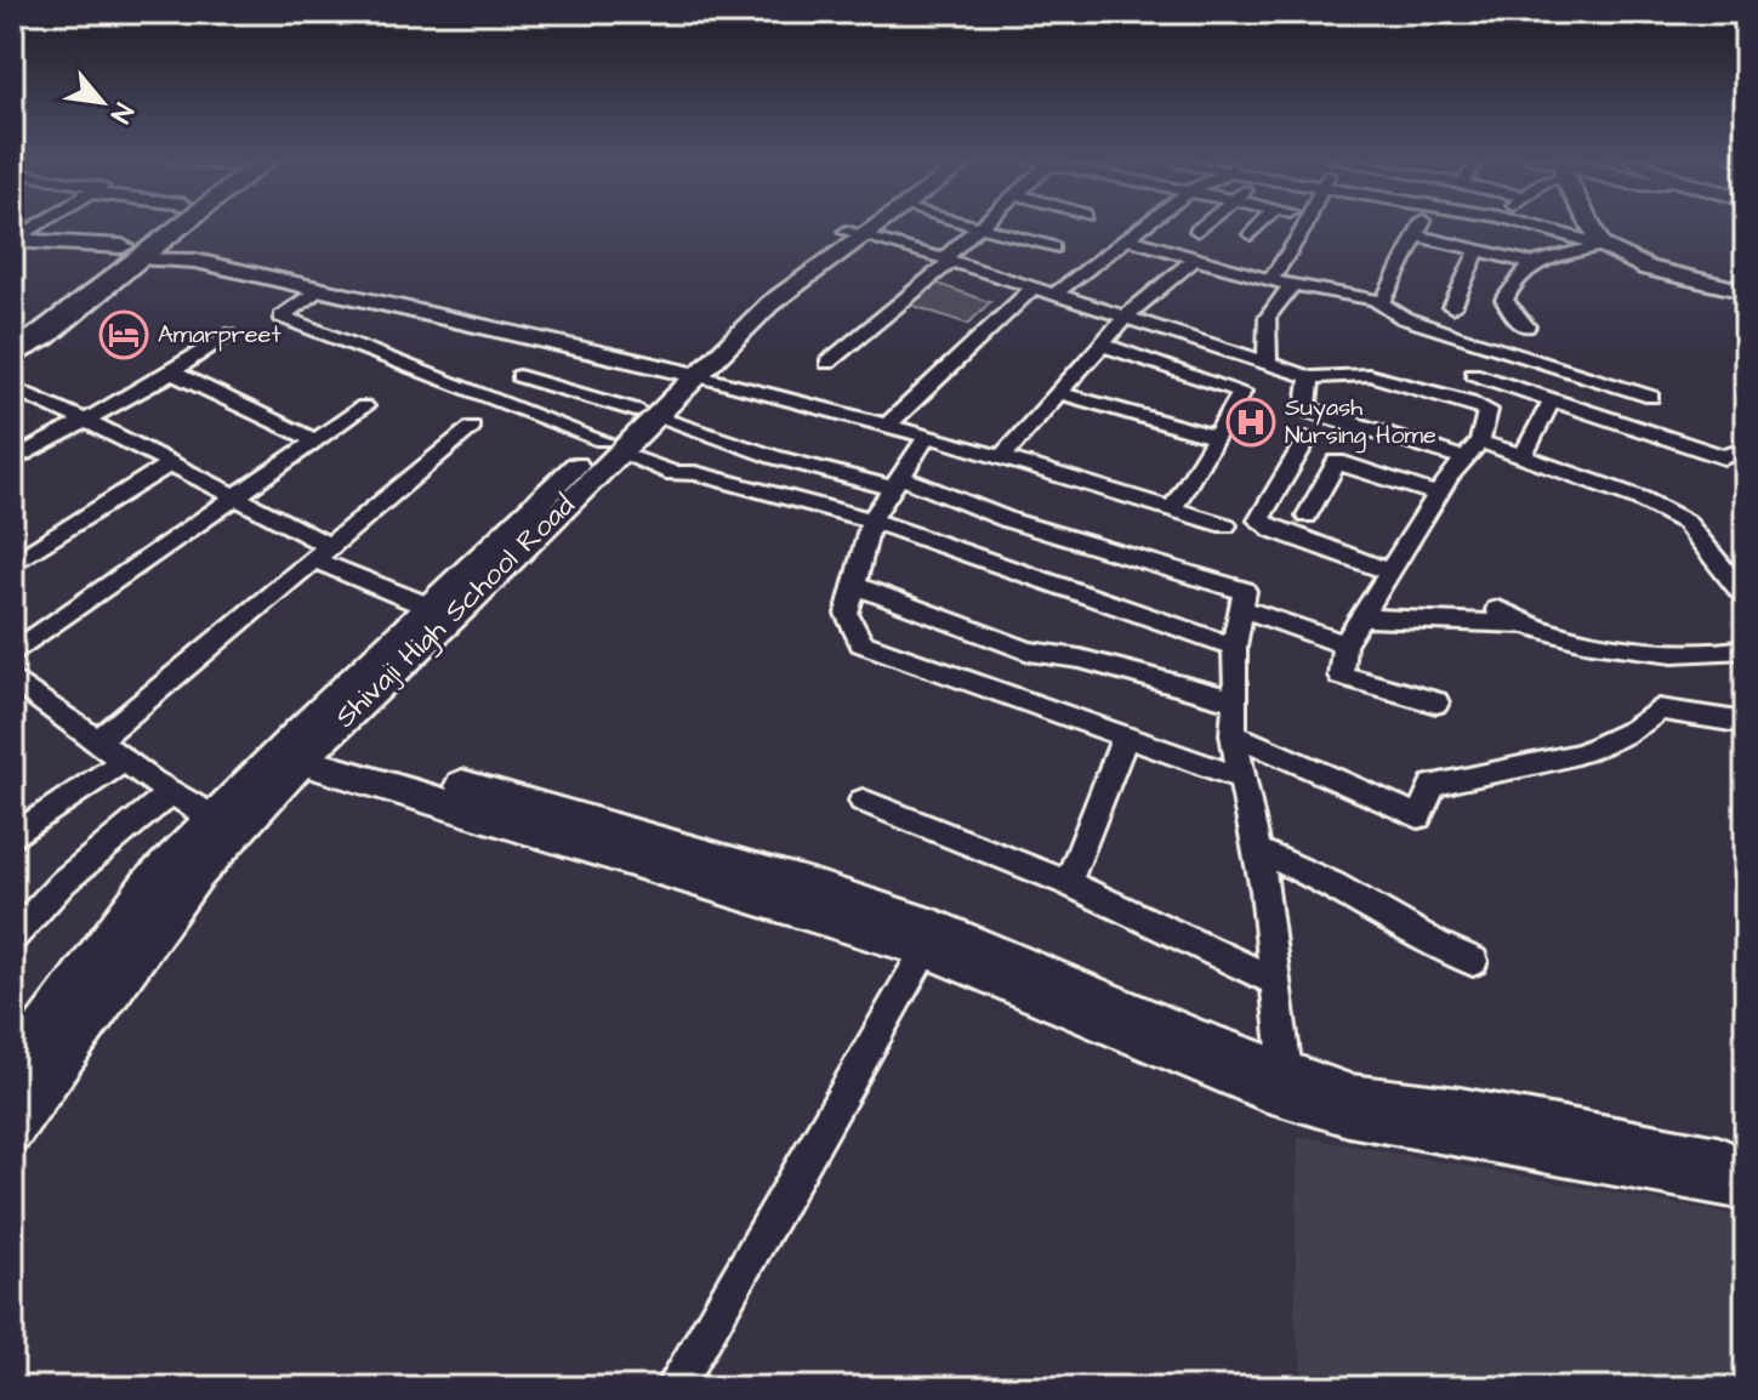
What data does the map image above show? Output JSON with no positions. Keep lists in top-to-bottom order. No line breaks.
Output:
{"streets":{"street":["Shivaji High School Road"]},"places":{"hotel":["Amarpreet"],"hospital":["Suyash Nursing Home"]},"north":"bottom right"}
